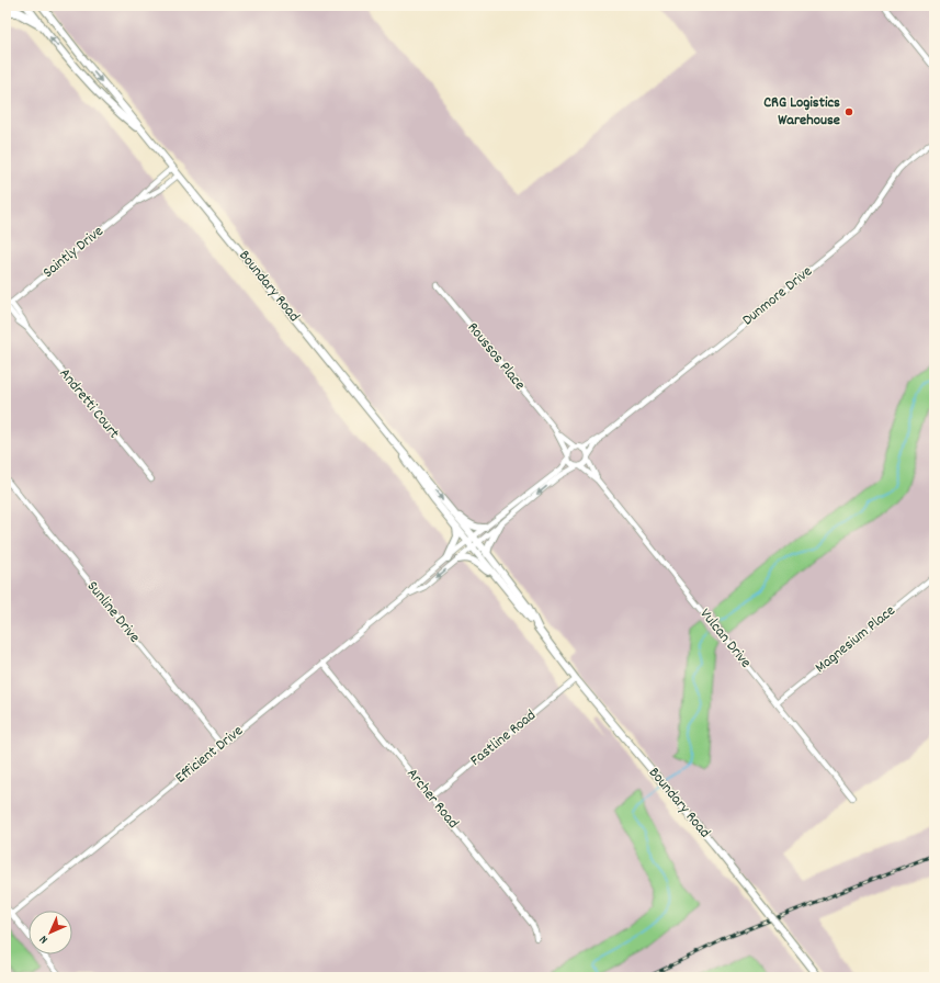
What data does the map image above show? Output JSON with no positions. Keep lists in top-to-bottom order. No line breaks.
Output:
{"streets":{"main road":["Boundary Road"],"street":["Saintly Drive","Dunmore Drive","Roussos Place","Andretti Court","Sunline Drive","Vulcan Drive","Magnesium Place","Fastline Road","Efficient Drive","Archer Road"]},"crossings":[["Saintly Drive","Boundary Road"],["Saintly Drive","Andretti Court"],["Boundary Road","Fastline Road"],["Boundary Road","Efficient Drive"],["Dunmore Drive","Roussos Place"],["Dunmore Drive","Vulcan Drive"],["Roussos Place","Vulcan Drive"],["Sunline Drive","Efficient Drive"],["Vulcan Drive","Magnesium Place"],["Fastline Road","Archer Road"],["Efficient Drive","Archer Road"]],"places":["CRG Logistics Warehouse"],"north":"bottom left"}
